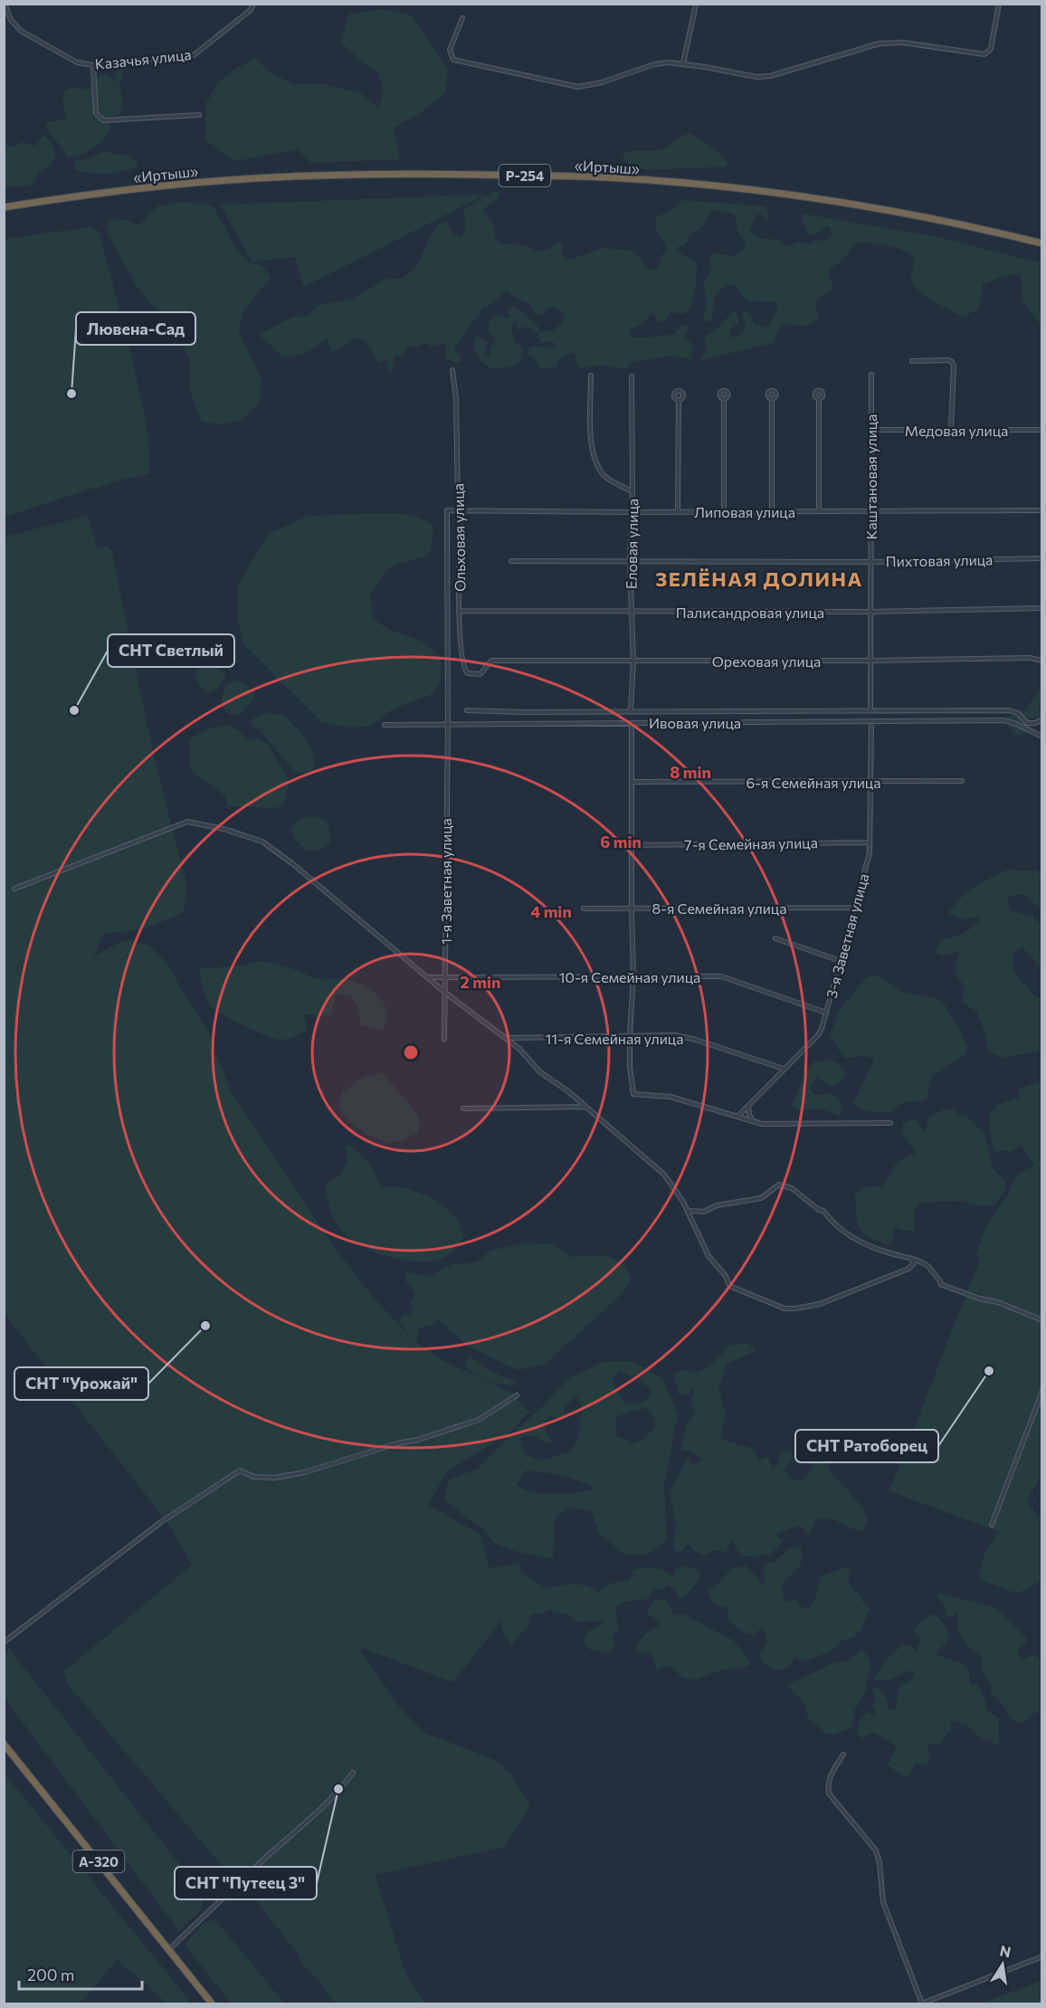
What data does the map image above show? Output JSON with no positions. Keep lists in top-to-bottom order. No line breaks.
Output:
{"streets":{"highway":["«Иртыш»","Р-254","А-320"],"street":["Казачья улица","Медовая улица","Каштановая улица","Липовая улица","Ольховая улица","Еловая улица","Пихтовая улица","Палисандровая улица","Ореховая улица","Ивовая улица","6-я Семейная улица","7-я Семейная улица","1-я Заветная улица","8-я Семейная улица","3-я Заветная улица","10-я Семейная улица","11-я Семейная улица"]},"crossings":[["Медовая улица","Каштановая улица"],["Каштановая улица","Липовая улица"],["Каштановая улица","Пихтовая улица"],["Каштановая улица","Палисандровая улица"],["Каштановая улица","Ореховая улица"],["Каштановая улица","Ивовая улица"],["Липовая улица","Ольховая улица"],["Липовая улица","Еловая улица"],["Липовая улица","1-я Заветная улица"],["Ольховая улица","Палисандровая улица"],["Ольховая улица","Ореховая улица"],["Еловая улица","Пихтовая улица"],["Еловая улица","Палисандровая улица"],["Еловая улица","Ореховая улица"],["Еловая улица","Ивовая улица"],["Ивовая улица","1-я Заветная улица"],["Ивовая улица","3-я Заветная улица"],["6-я Семейная улица","3-я Заветная улица"],["7-я Семейная улица","3-я Заветная улица"],["1-я Заветная улица","10-я Семейная улица"],["8-я Семейная улица","3-я Заветная улица"],["3-я Заветная улица","10-я Семейная улица"],["3-я Заветная улица","11-я Семейная улица"]],"districts":["ЗЕЛЁНАЯ ДОЛИНА"],"places":["Лювена-Сад","СНТ Светлый","СНТ \"Урожай\"","СНТ Ратоборец","СНТ \"Путеец 3\""],"scale_bar":"200 m","north":"top","rings":["8 min","6 min","4 min","2 min"]}
